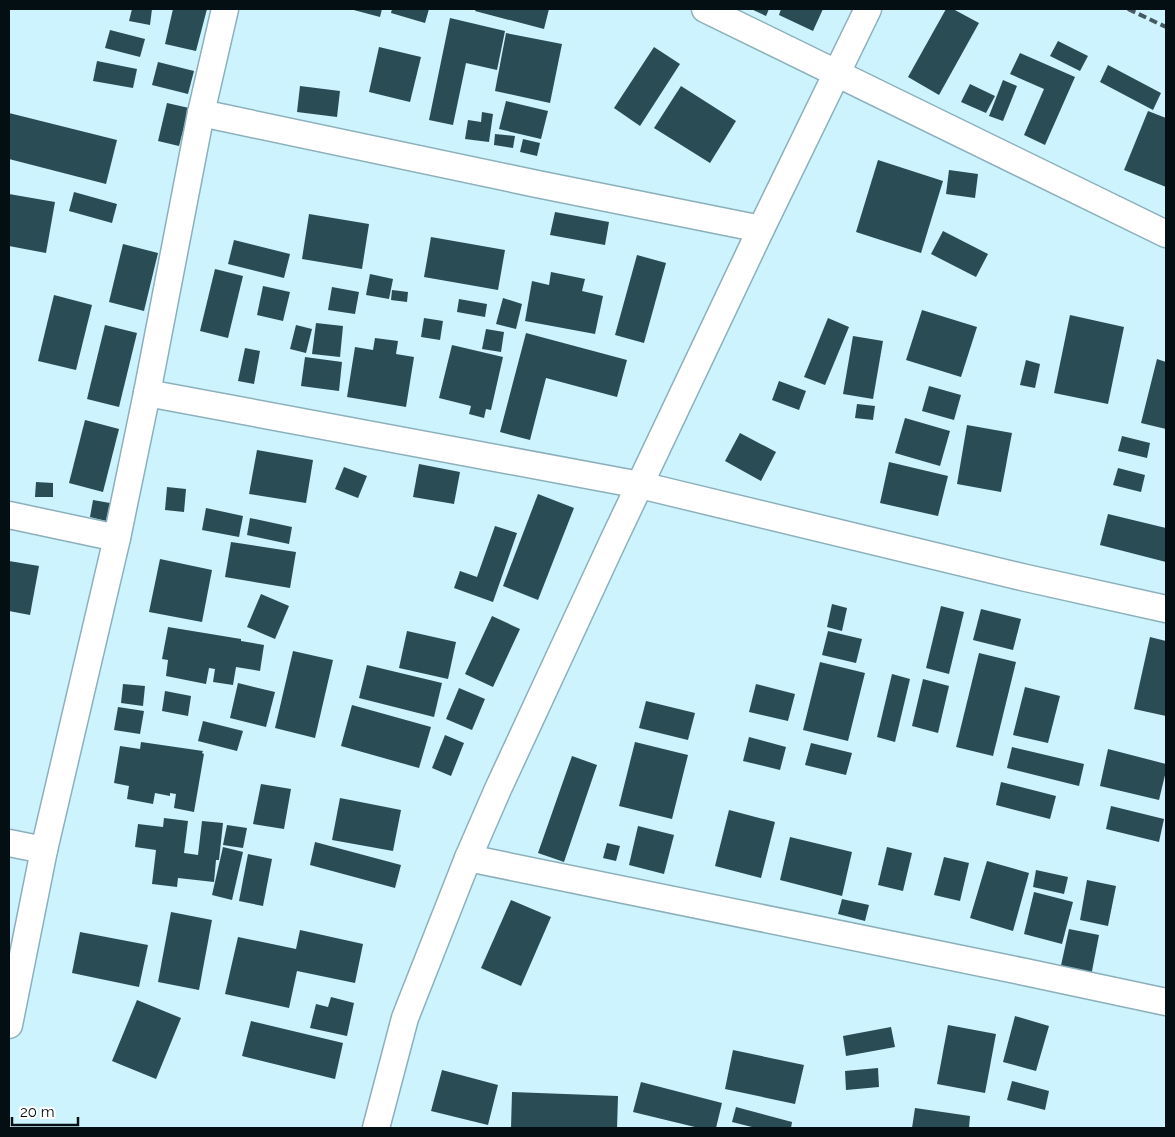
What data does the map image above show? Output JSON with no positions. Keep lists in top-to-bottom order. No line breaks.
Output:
{"scale_bar":"20 m"}
